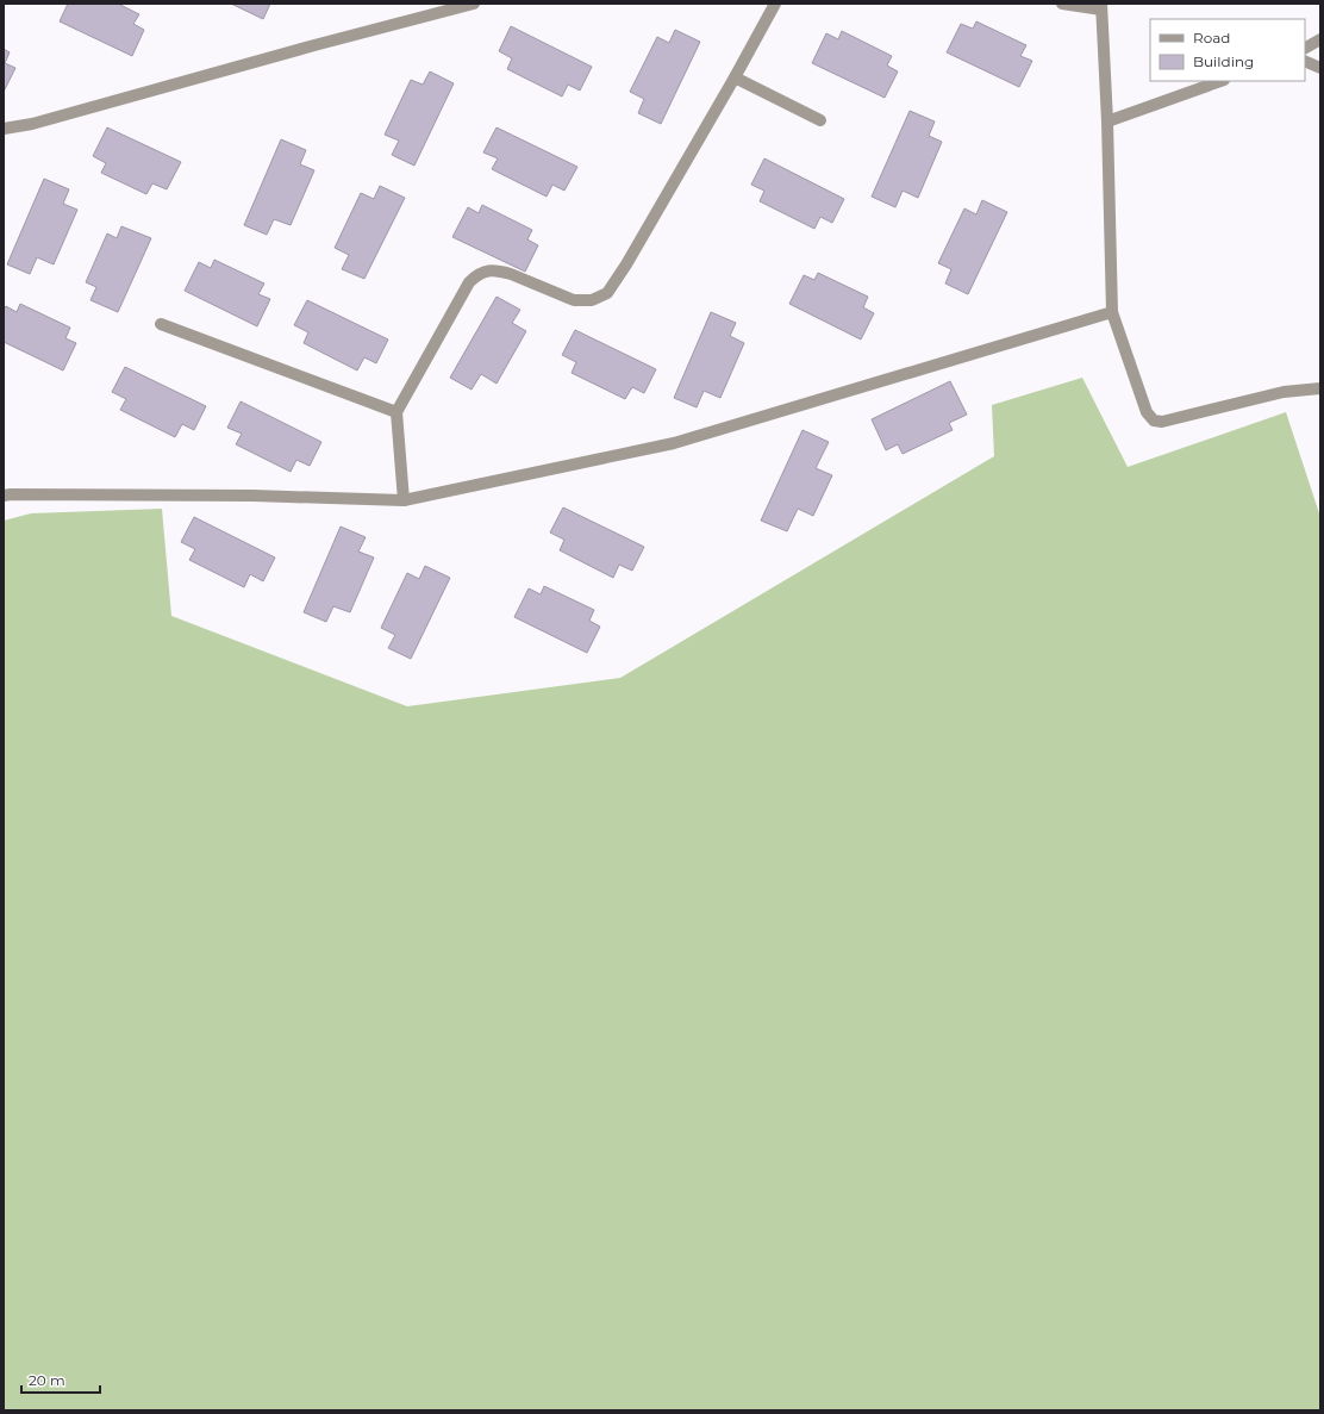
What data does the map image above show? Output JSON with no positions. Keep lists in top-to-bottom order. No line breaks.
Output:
{"legend":["Road","Building"],"scale_bar":"20 m"}
